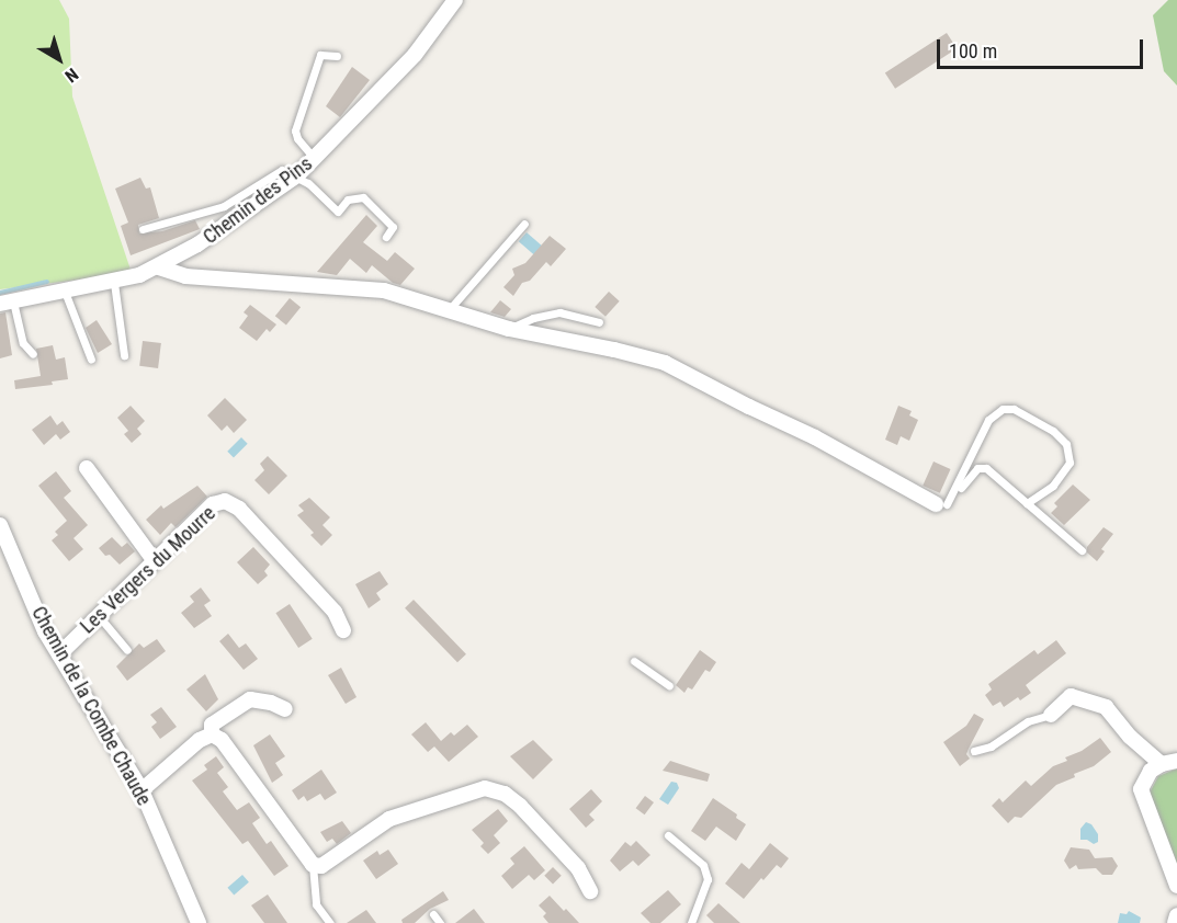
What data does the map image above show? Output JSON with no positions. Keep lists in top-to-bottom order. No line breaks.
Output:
{"streets":{"street":["Chemin des Pins","Les Vergers du Mourre","Chemin de la Combe Chaude"]},"crossings":[["Les Vergers du Mourre","Chemin de la Combe Chaude"]],"scale_bar":"100 m","north":"bottom right"}
